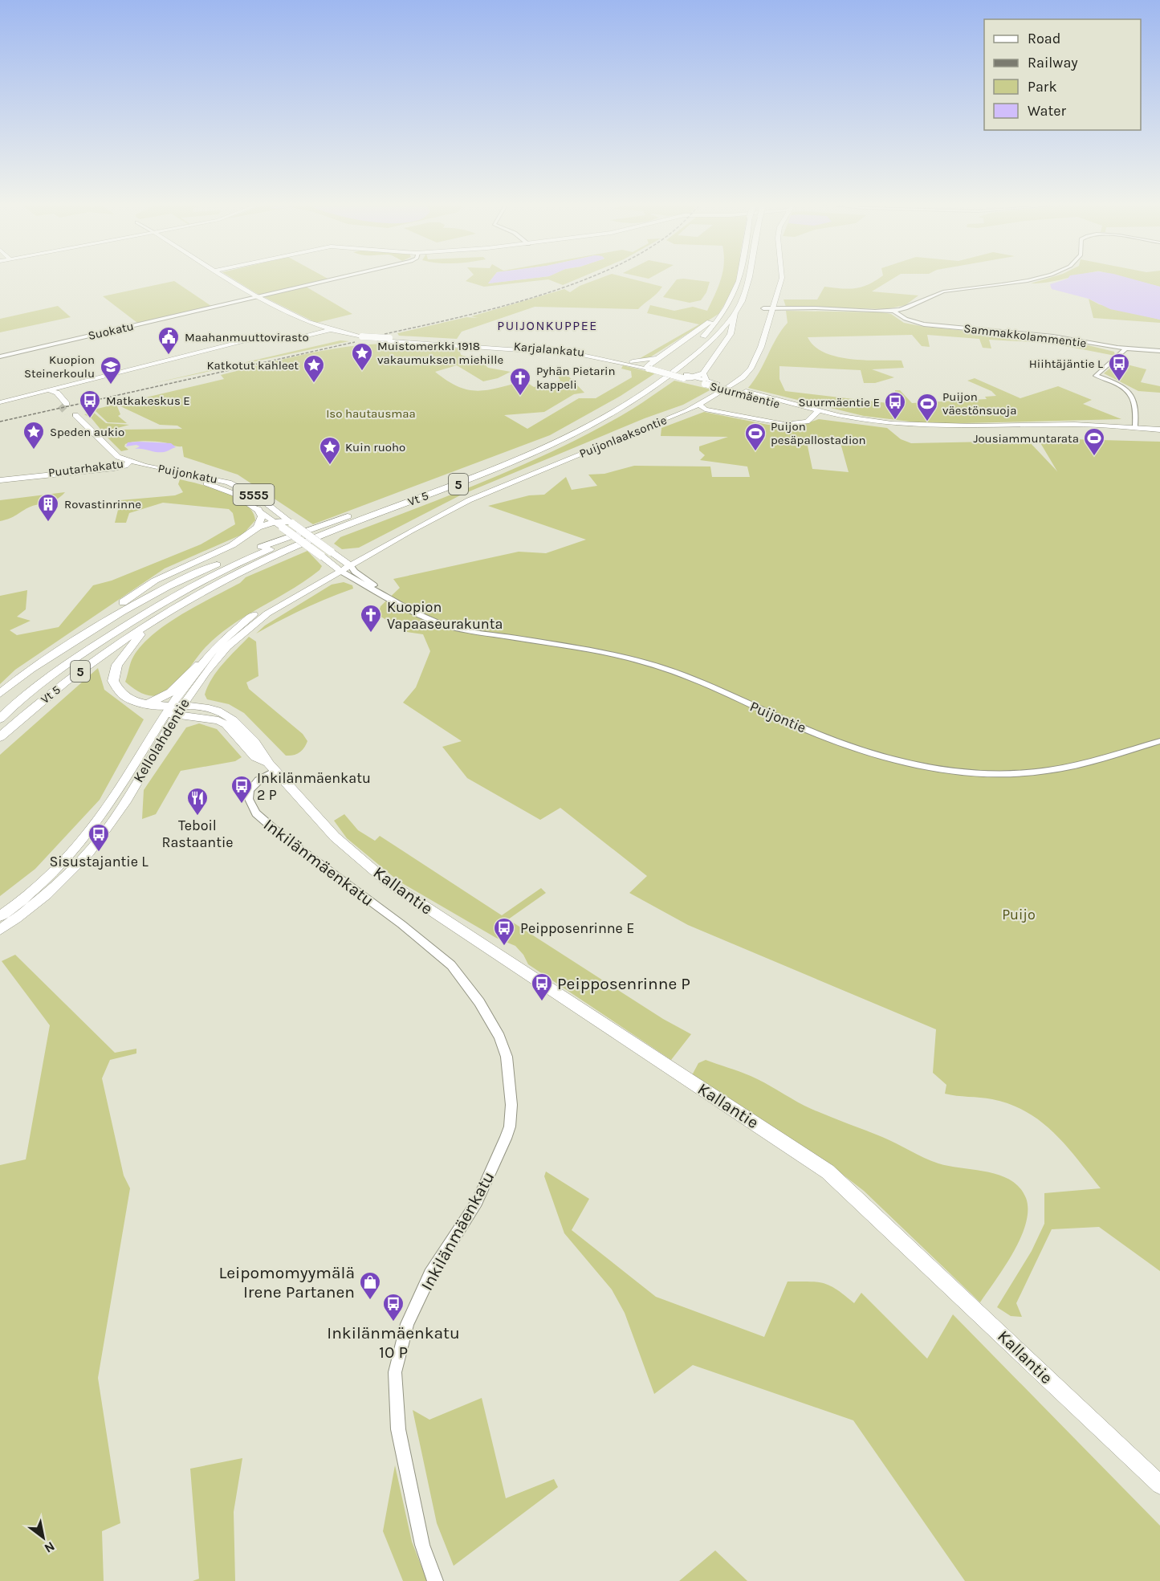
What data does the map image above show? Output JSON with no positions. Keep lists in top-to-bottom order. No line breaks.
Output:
{"streets":{"highway":["5","Vt 5"],"main road":["Karjalankatu","Suurmäentie","Puijonlaaksontie","Puutarhakatu","Puijonkatu","5555","Kellolahdentie","Kallantie"],"street":["Suokatu","Sammakkolammentie","Puijontie","Inkilänmäenkatu"]},"crossings":[["Suokatu","Karjalankatu"],["Karjalankatu","Suurmäentie"],["Puijonlaaksontie","Puijonkatu"],["Puijonlaaksontie","Puijontie"],["Puijonlaaksontie","Kellolahdentie"],["Puutarhakatu","Puijonkatu"],["Puijonkatu","Puijontie"],["Puijonkatu","Kellolahdentie"],["Puijontie","Kellolahdentie"],["Kellolahdentie","Kallantie"],["Inkilänmäenkatu","Kallantie"]],"districts":["PUIJONKUPPEE"],"parks":["Iso hautausmaa","Puijo"],"places":{"public building":["Maahanmuuttovirasto"],"place":["Muistomerkki 1918 vakaumuksen miehille","Katkotut kahleet","Speden aukio","Kuin ruoho"],"bus stop":["Hiihtäjäntie L","Matkakeskus E","Suurmäentie E","Inkilänmäenkatu 2 P","Sisustajantie L","Peipposenrinne E","Peipposenrinne P","Inkilänmäenkatu 10 P"],"school or university":["Kuopion Steinerkoulu"],"church":["Pyhän Pietarin kappeli","Kuopion Vapaaseurakunta"],"sports":["Puijon väestönsuoja","Puijon pesäpallostadion","Jousiammuntarata"],"building":["Rovastinrinne"],"restaurant":["Teboil Rastaantie"],"shop":["Leipomomyymälä Irene Partanen"]},"legend":["Road","Railway","Park","Water"],"north":"bottom right"}
